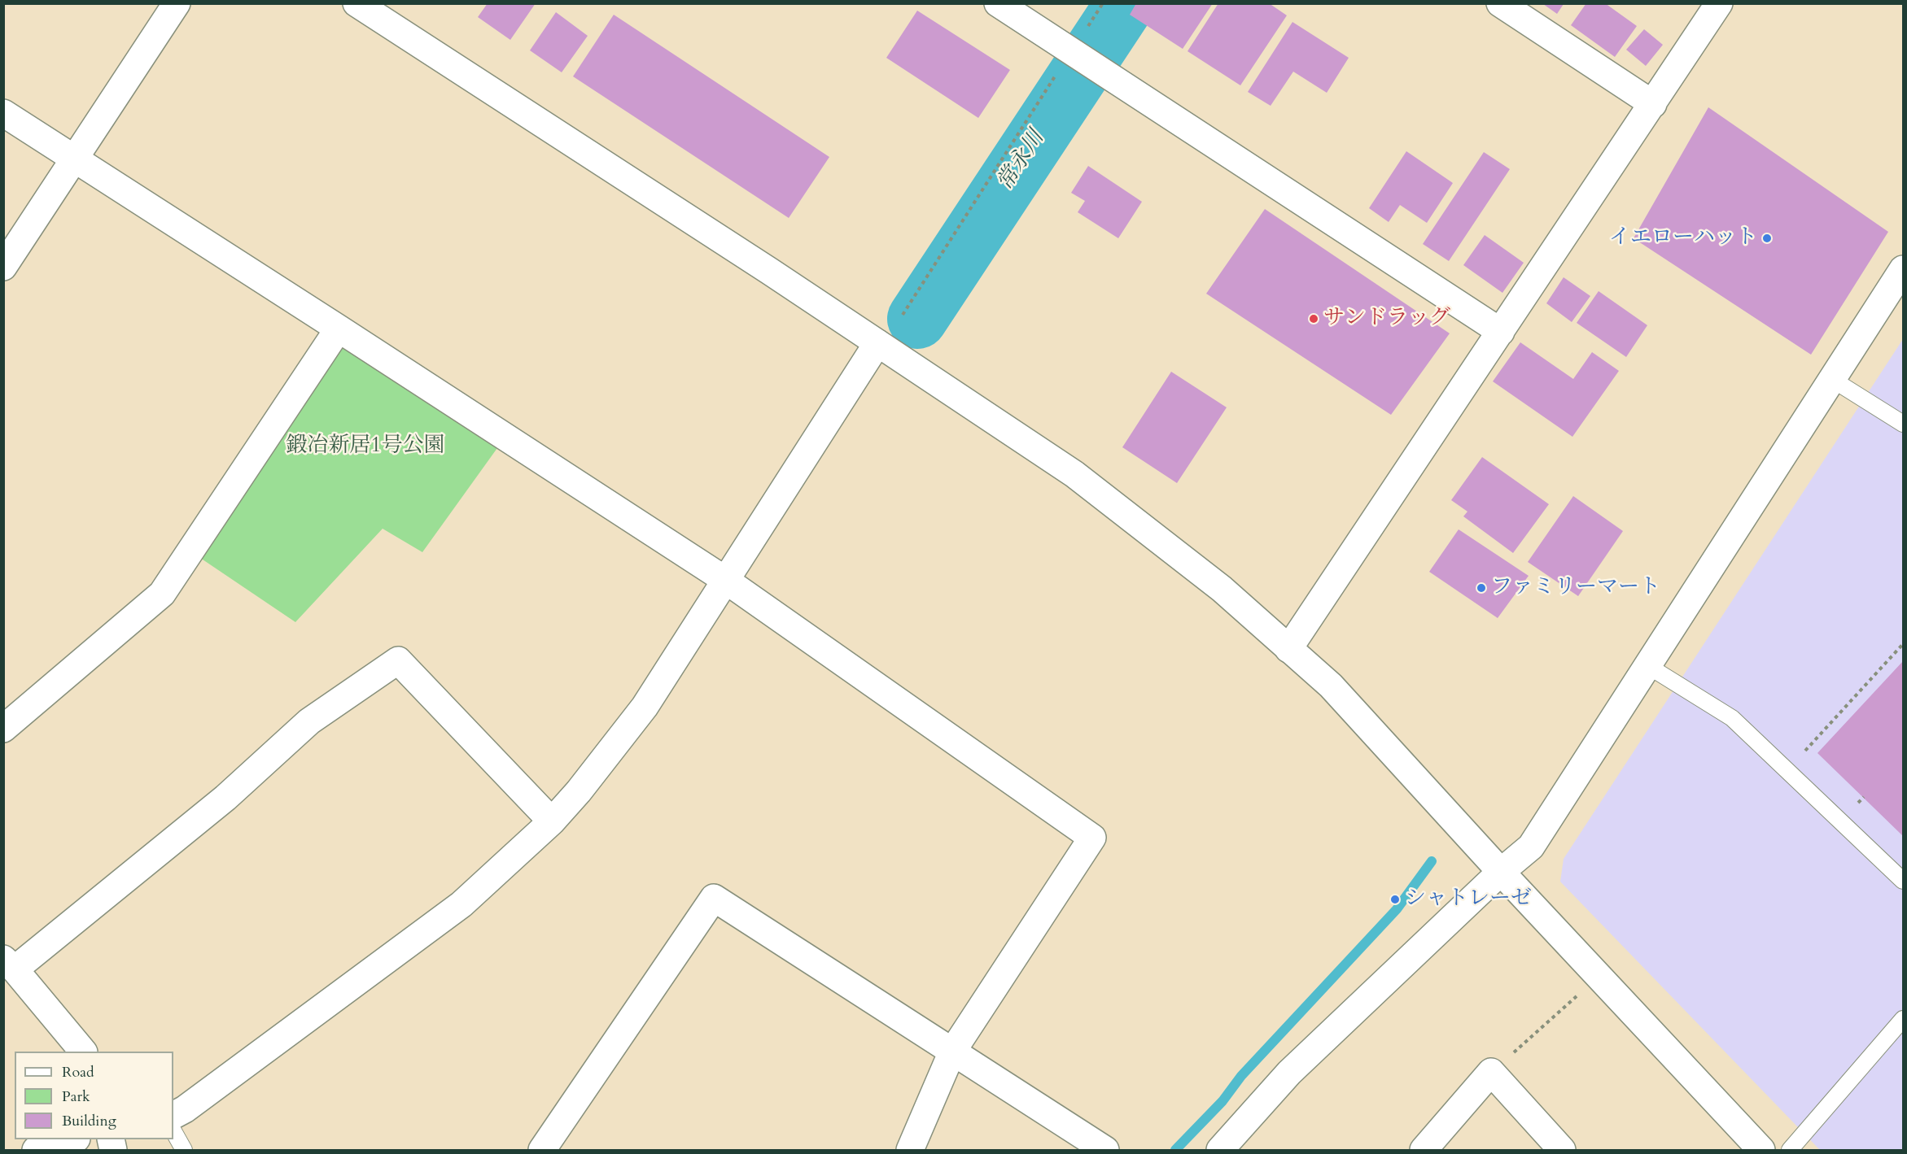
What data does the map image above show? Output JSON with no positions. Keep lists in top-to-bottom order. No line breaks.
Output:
{"water":["常永川"],"parks":["鍛冶新居1号公園"],"places":["イエローハット","サンドラッグ","ファミリーマート","シャトレーゼ"],"legend":["Road","Park","Building"]}
